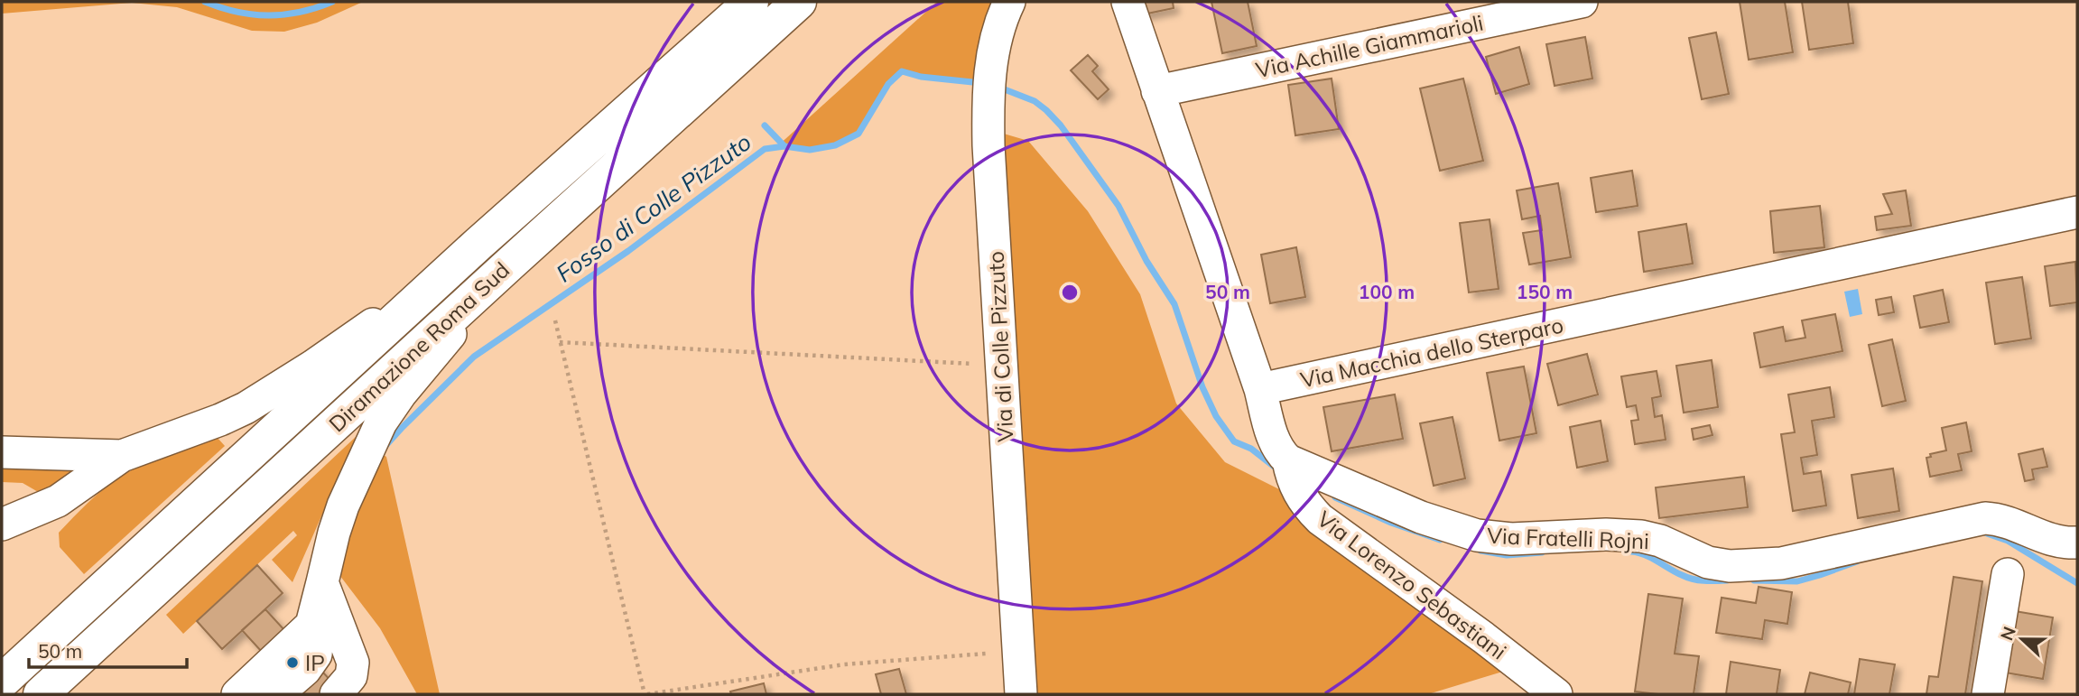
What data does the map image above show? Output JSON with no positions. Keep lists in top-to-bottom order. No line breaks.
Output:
{"streets":{"highway":["Diramazione Roma Sud"],"street":["Via Achille Giammarioli","Via di Colle Pizzuto","Via Macchia dello Sterparo","Via Fratelli Rojni","Via Lorenzo Sebastiani"]},"crossings":[["Via Fratelli Rojni","Via Lorenzo Sebastiani"]],"water":["Fosso di Colle Pizzuto"],"places":["IP"],"scale_bar":"50 m","north":"left","rings":["50 m","100 m","150 m"]}
